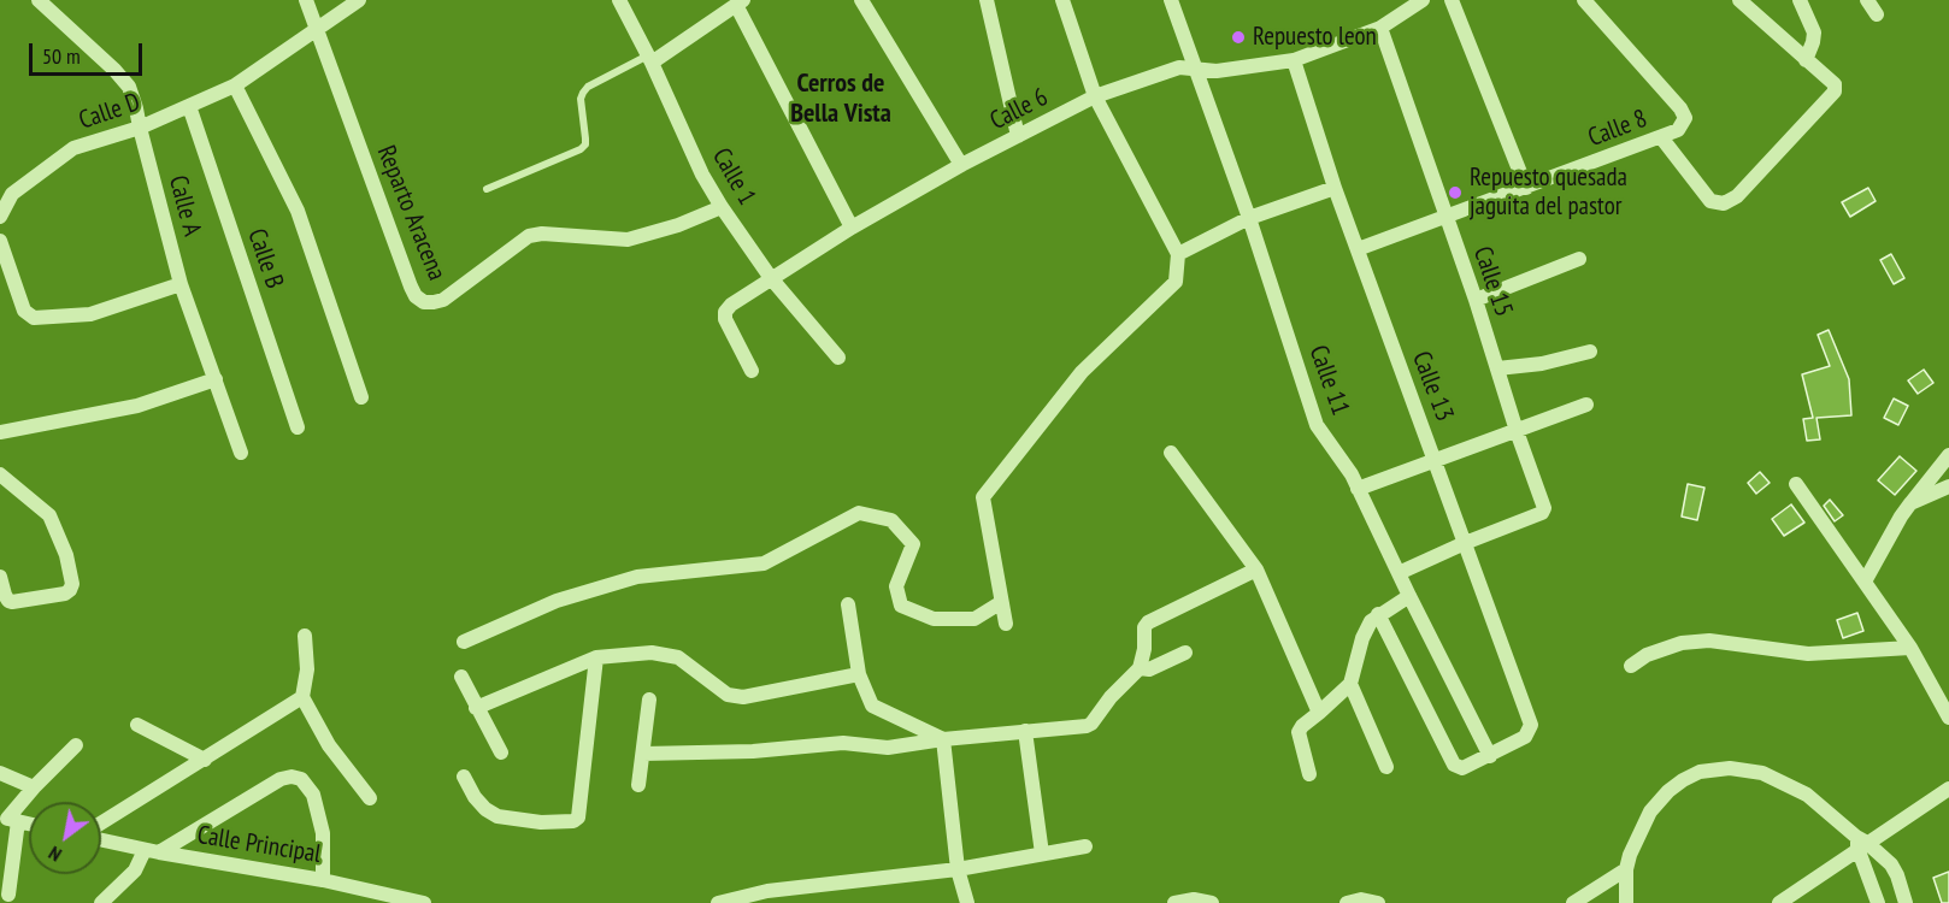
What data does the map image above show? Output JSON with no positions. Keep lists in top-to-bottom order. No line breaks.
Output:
{"streets":{"street":["Calle 6","Calle D","Calle 8","Calle 1","Calle A","Reparto Aracena","Calle B","Calle 15","Calle 11","Calle 13","Calle Principal"]},"crossings":[["Calle 6","Calle 1"],["Calle 6","Calle 15"],["Calle 6","Calle 11"],["Calle 6","Calle 13"],["Calle D","Calle A"],["Calle D","Reparto Aracena"],["Calle D","Calle B"],["Calle 8","Calle 15"],["Calle 8","Calle 13"],["Calle 1","Reparto Aracena"],["Calle 15","Calle 13"],["Calle 11","Calle 13"]],"districts":["Cerros de Bella Vista"],"places":["Repuesto leon","Repuesto quesada jaguita del pastor"],"scale_bar":"50 m","north":"bottom left"}
